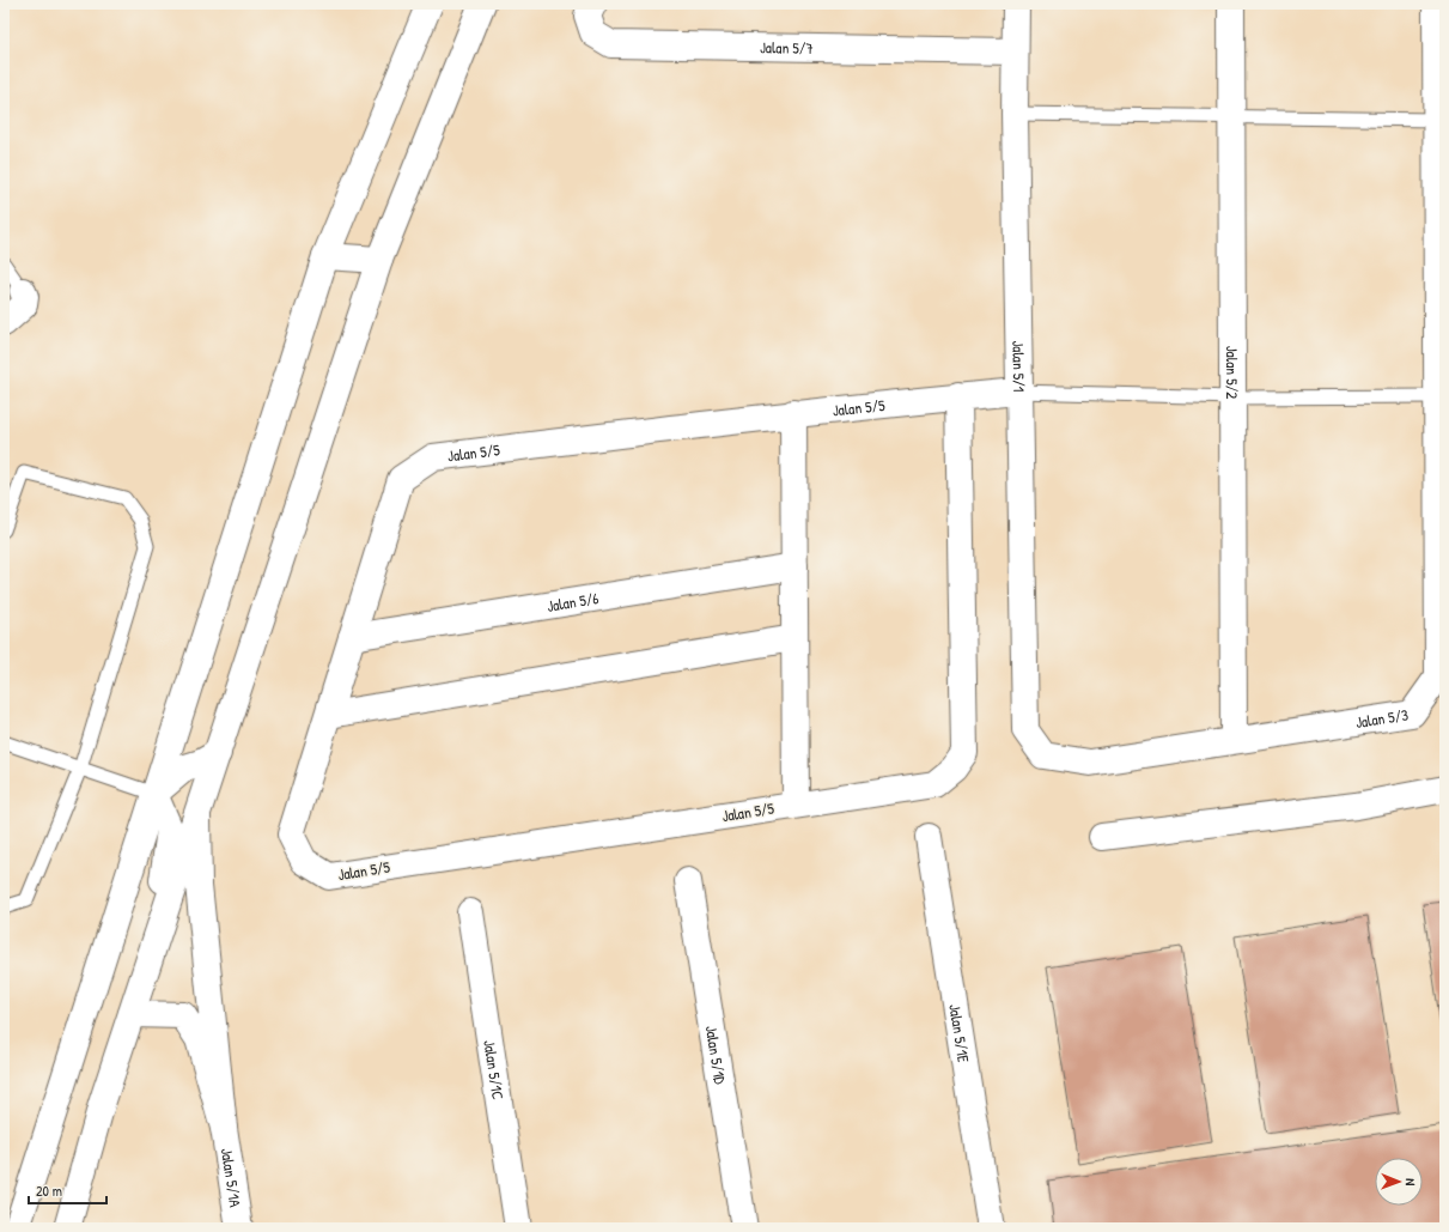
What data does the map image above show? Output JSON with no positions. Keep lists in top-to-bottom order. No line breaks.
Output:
{"streets":{"street":["Jalan 5/7","Jalan 5/1","Jalan 5/2","Jalan 5/5","Jalan 5/6","Jalan 5/3","Jalan 5/1E","Jalan 5/1D","Jalan 5/1C","Jalan 5/1A"]},"crossings":[["Jalan 5/7","Jalan 5/1"],["Jalan 5/1","Jalan 5/5"],["Jalan 5/1","Jalan 5/3"],["Jalan 5/2","Jalan 5/3"],["Jalan 5/5","Jalan 5/6"]],"scale_bar":"20 m","north":"right"}
